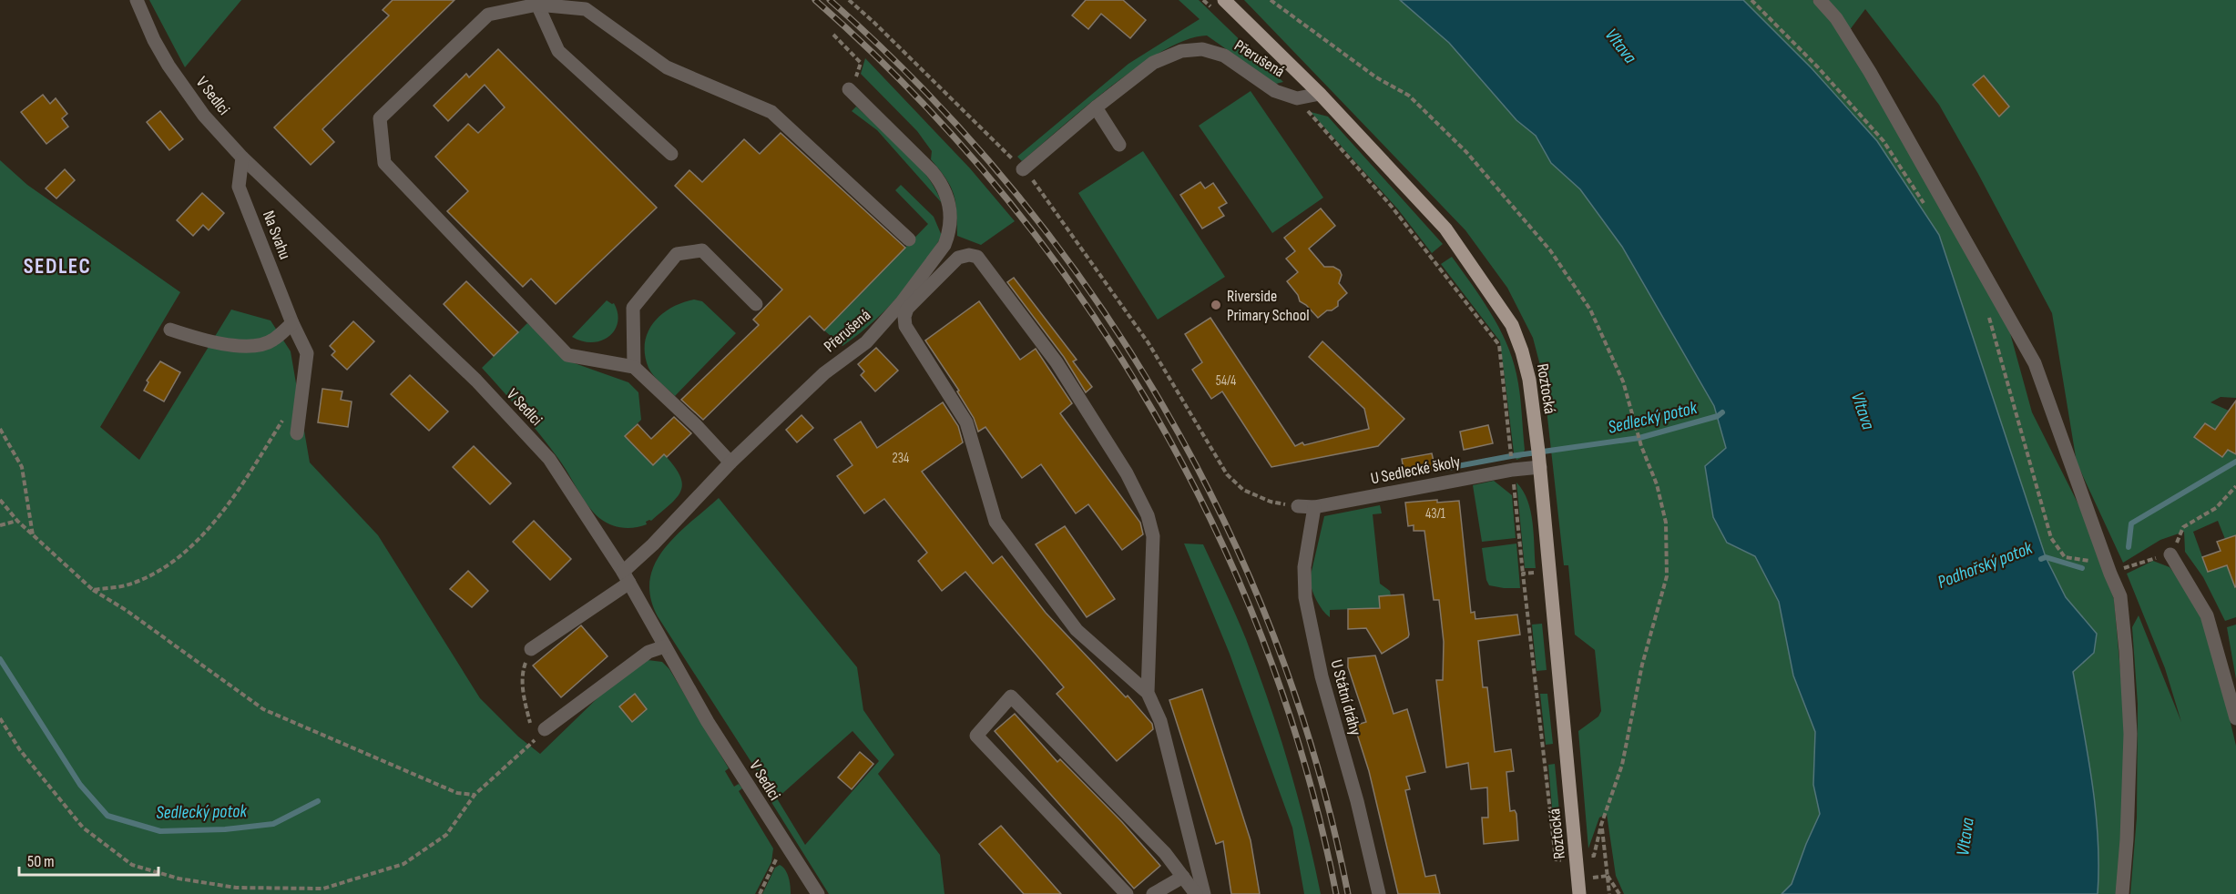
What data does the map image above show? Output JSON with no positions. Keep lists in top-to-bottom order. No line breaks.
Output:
{"streets":{"main road":["Roztocká"],"street":["Přerušená","V Sedlci","Na Svahu","U Sedlecké školy","U Státní dráhy"]},"crossings":[["Přerušená","V Sedlci"],["V Sedlci","Na Svahu"],["Roztocká","U Sedlecké školy"],["U Sedlecké školy","U Státní dráhy"]],"districts":["SEDLEC"],"water":["Vltava","Sedlecký potok","Podhořský potok"],"places":["Riverside Primary School"],"house_numbers":["54/4","234","43/1"],"scale_bar":"50 m"}
